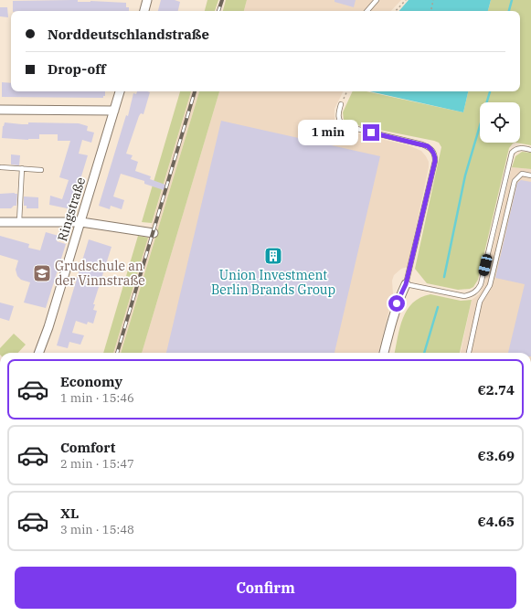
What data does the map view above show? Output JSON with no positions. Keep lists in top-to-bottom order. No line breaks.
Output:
{"streets":{"street":["Ringstraße"]},"places":{"building":["Union Investment Berlin Brands Group"],"school or university":["Grudschule an der Vinnstraße"]},"page":{"banner":["Norddeutschlandstraße","Drop-off"],"bubble":"1 min","list":[{"name":"Economy","note":"1 min · 15:46","value":"€2.74"},{"name":"Comfort","note":"2 min · 15:47","value":"€3.69"},{"name":"XL","note":"3 min · 15:48","value":"€4.65"}],"buttons":"Confirm"}}
